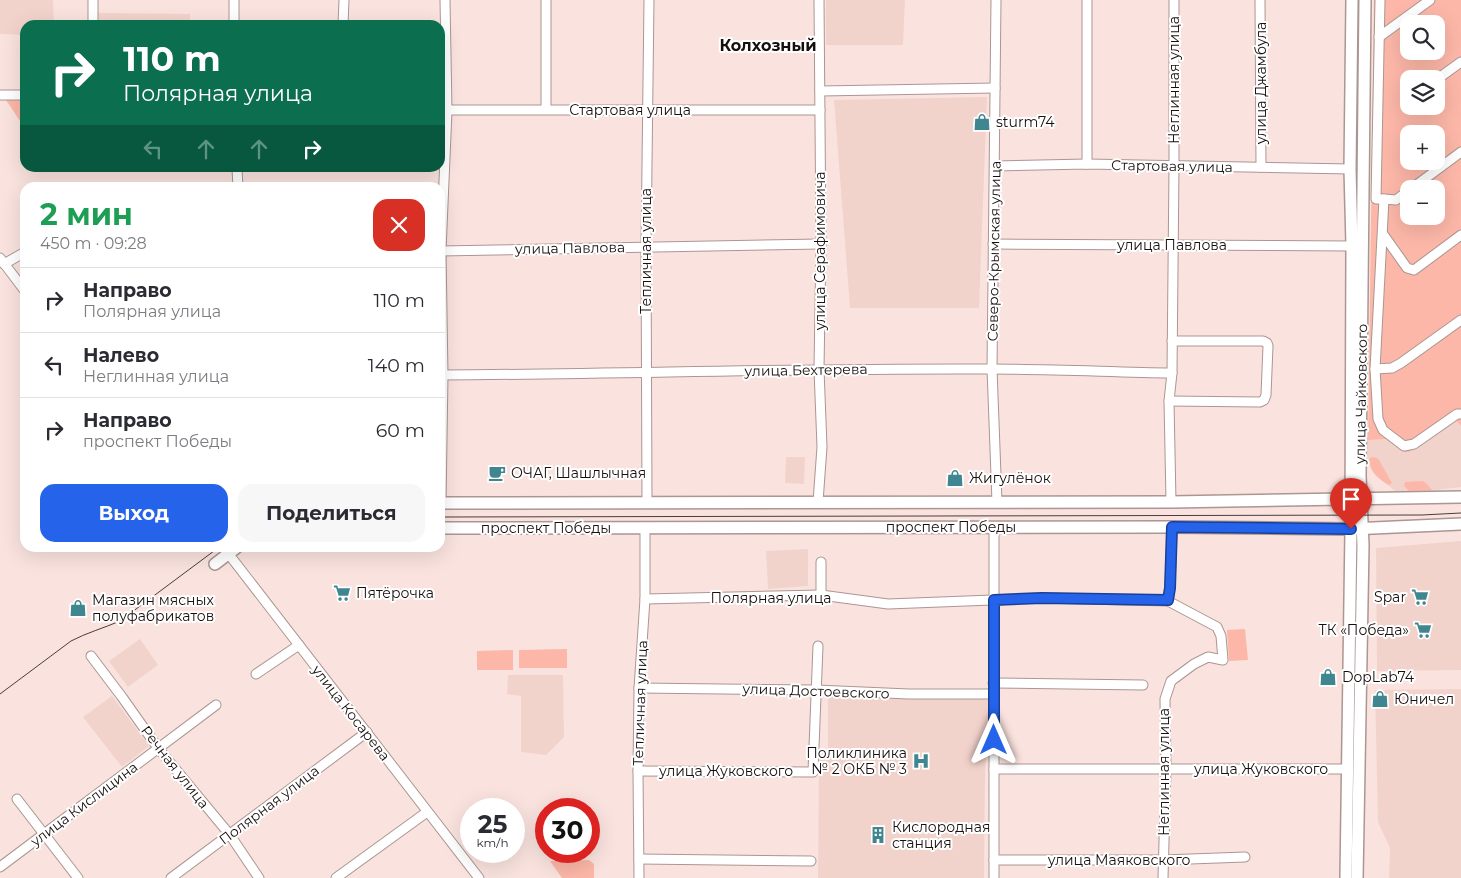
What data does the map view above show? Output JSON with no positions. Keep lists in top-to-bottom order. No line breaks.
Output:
{"streets":{"main road":["улица Чайковского","проспект Победы"],"street":["Неглинная улица","улица Джамбула","Стартовая улица","улица Павлова","Тепличная улица","улица Серафимовича","Северо-Крымская улица","улица Бехтерева","Полярная улица","улица Достоевского","улица Косарева","Речная улица","улица Жуковского","улица Кислицина","улица Маяковского"]},"crossings":[["Неглинная улица","Стартовая улица"],["Неглинная улица","улица Павлова"],["Неглинная улица","улица Бехтерева"],["Неглинная улица","проспект Победы"],["Неглинная улица","Полярная улица"],["Неглинная улица","улица Жуковского"],["Неглинная улица","улица Маяковского"],["улица Джамбула","Стартовая улица"],["Стартовая улица","Тепличная улица"],["Стартовая улица","улица Серафимовича"],["Стартовая улица","Северо-Крымская улица"],["Стартовая улица","улица Чайковского"],["улица Павлова","Тепличная улица"],["улица Павлова","улица Серафимовича"],["улица Павлова","Северо-Крымская улица"],["улица Павлова","улица Чайковского"],["Тепличная улица","улица Бехтерева"],["Тепличная улица","проспект Победы"],["Тепличная улица","Полярная улица"],["Тепличная улица","улица Достоевского"],["Тепличная улица","улица Жуковского"],["улица Серафимовича","улица Бехтерева"],["улица Серафимовича","проспект Победы"],["Северо-Крымская улица","улица Бехтерева"],["Северо-Крымская улица","проспект Победы"],["улица Чайковского","проспект Победы"],["улица Чайковского","улица Жуковского"],["Полярная улица","улица Косарева"],["Полярная улица","Речная улица"],["улица Достоевского","улица Жуковского"],["Речная улица","улица Кислицина"]],"districts":["Колхозный"],"places":{"shop":["sturm74","Жигулёнок","Магазин мясных полуфабрикатов","DopLab74","Юничел"],"cafe":["ОЧАГ, Шашлычная"],"supermarket":["Пятёрочка","Spar","ТК «Победа»"],"hospital":["Поликлиника № 2 ОКБ № 3"],"building":["Кислородная станция"]},"page":{"map_buttons":["+","−"],"turn":["110 m","Полярная улица"],"heading":["2 мин","450 m · 09:28"],"list":[{"name":"Направо","note":"Полярная улица","value":"110 m"},{"name":"Налево","note":"Неглинная улица","value":"140 m"},{"name":"Направо","note":"проспект Победы","value":"60 m"}],"buttons":["Выход","Поделиться"],"speed":"25 km/h","limit":"30"}}
